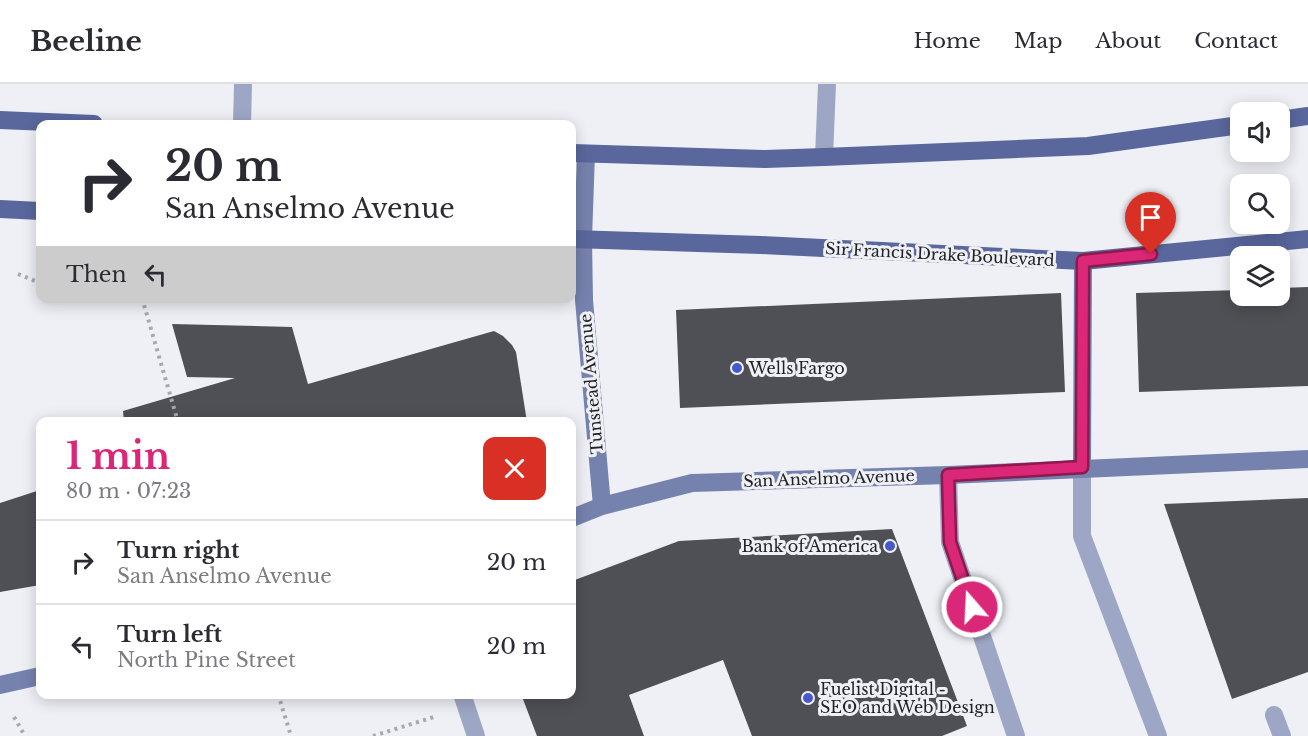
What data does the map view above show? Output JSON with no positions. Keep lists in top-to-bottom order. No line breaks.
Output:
{"streets":{"main road":["Sir Francis Drake Boulevard"],"street":["Tunstead Avenue","San Anselmo Avenue"]},"crossings":[["Sir Francis Drake Boulevard","Tunstead Avenue"],["Tunstead Avenue","San Anselmo Avenue"]],"places":["Wells Fargo","Bank of America","Fuelist Digital - SEO and Web Design"],"page":{"header":"Beeline","nav":["Home","Map","About","Contact"],"turn":["20 m","San Anselmo Avenue"],"then":"Then","heading":["1 min","80 m · 07:23"],"list":[{"name":"Turn right","note":"San Anselmo Avenue","value":"20 m"},{"name":"Turn left","note":"North Pine Street","value":"20 m"}]}}
